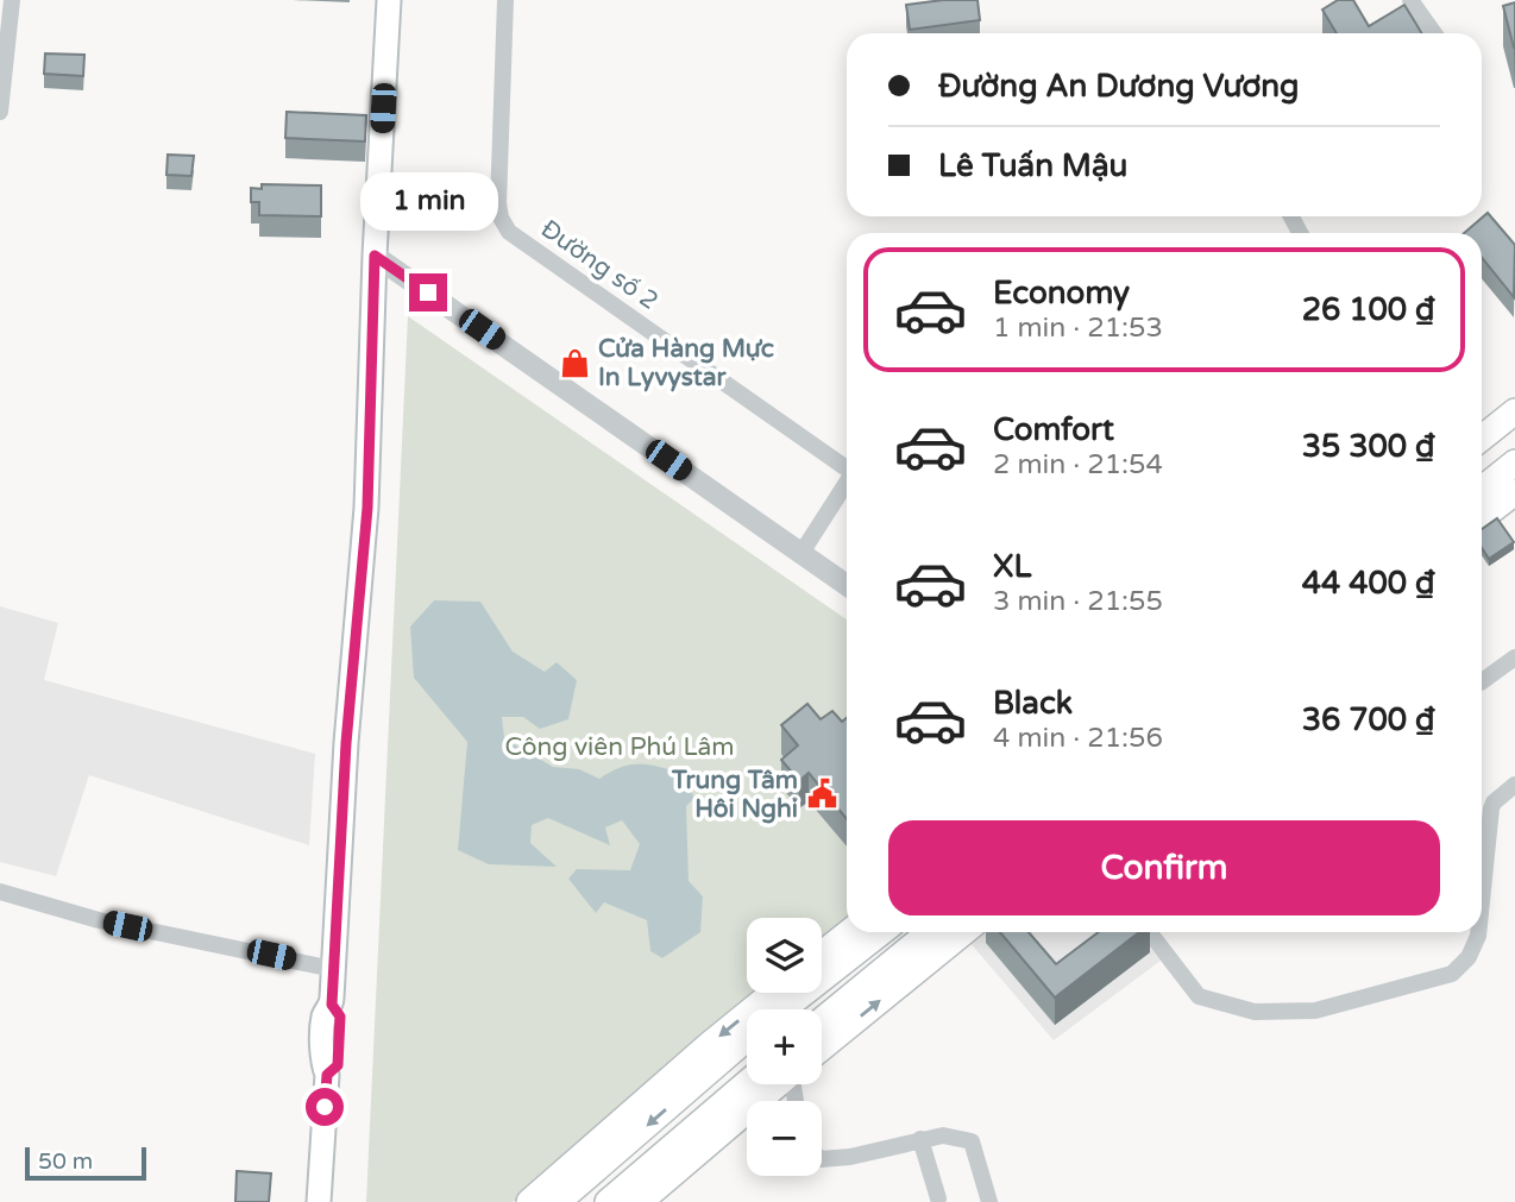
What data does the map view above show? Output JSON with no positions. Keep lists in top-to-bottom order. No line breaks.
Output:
{"streets":{"street":["Đường số 2"]},"parks":["Công viên Phú Lâm"],"places":{"shop":["Cửa Hàng Mực In Lyvystar"],"public building":["Trung Tâm Hôi Nghi"]},"scale_bar":"50 m","page":{"banner":["Đường An Dương Vương","Lê Tuấn Mậu"],"bubble":"1 min","list":[{"name":"Economy","note":"1 min · 21:53","value":"26 100 ₫"},{"name":"Comfort","note":"2 min · 21:54","value":"35 300 ₫"},{"name":"XL","note":"3 min · 21:55","value":"44 400 ₫"},{"name":"Black","note":"4 min · 21:56","value":"36 700 ₫"}],"buttons":"Confirm","map_buttons":["+","−"],"scale":"50 m"}}
